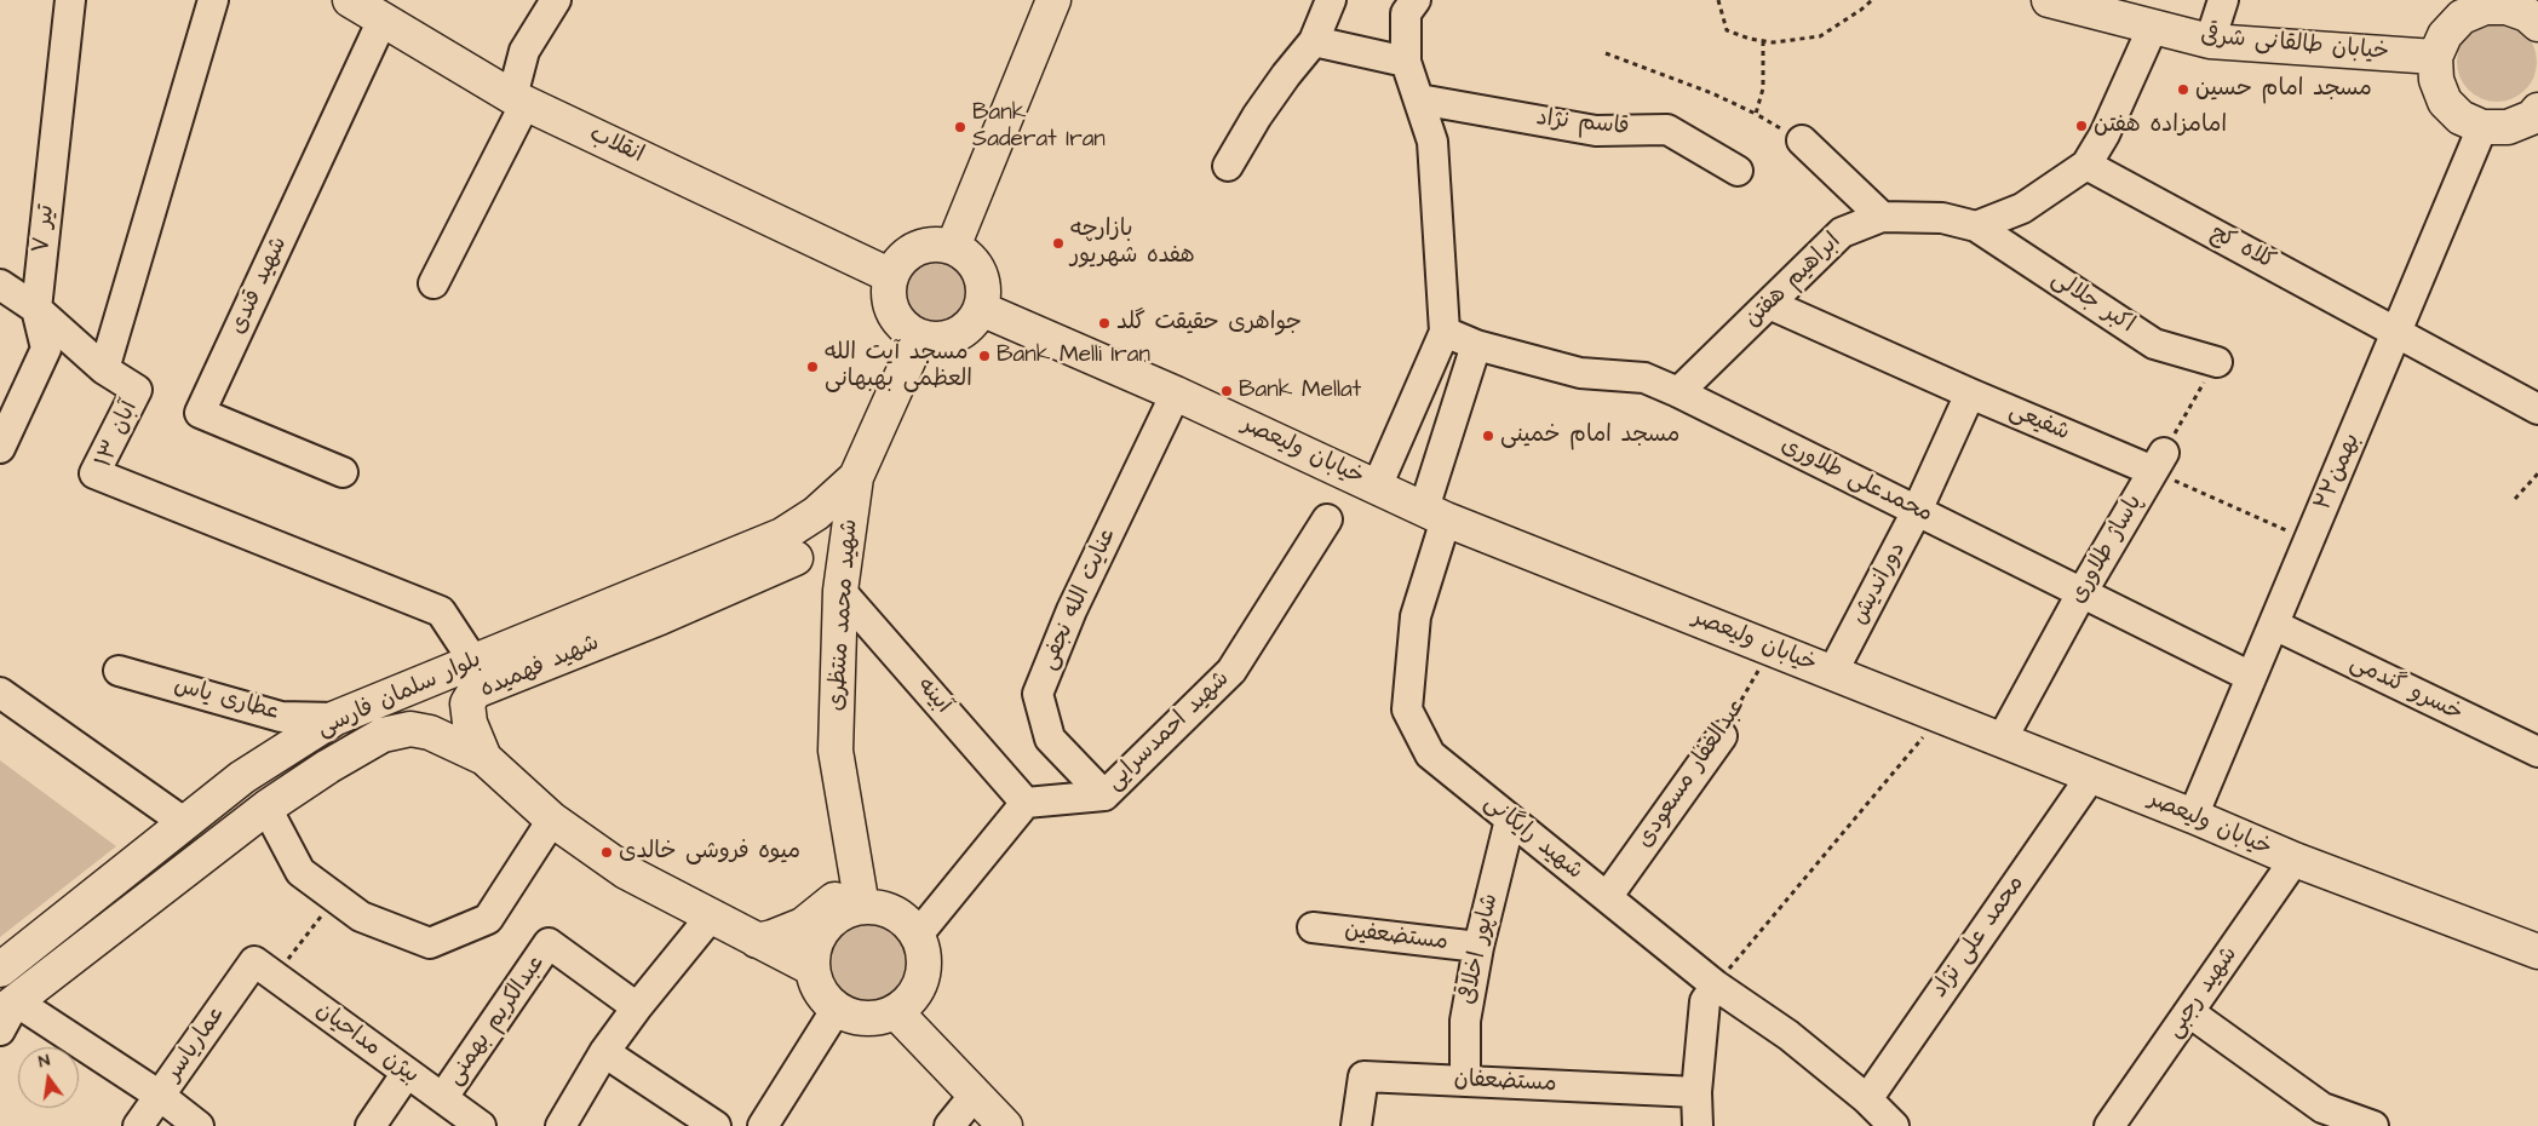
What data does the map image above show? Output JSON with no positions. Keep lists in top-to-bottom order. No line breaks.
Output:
{"streets":{"main road":["خیابان طالقانی شرقی","انقلاب","خیابان ولیعصر","شهید محمد منتظری","شهید فهمیده","بلوار سلمان فارسی"],"street":["قاسم نژاد","۷ تیر","کلاه کج","ابراهیم هفتن","شهید قندی","اکبر جلالی","شفیعی","۱۳ آبان","۲۲بهمن","محمدعلی طلاوری","پاساژ طلاوری","دوراندیش","عنایت الله نجفی","خسرو گندمی","آبینه","عطاری یاس","شهید احمدسرایی","عبدالغفار مسعودی","شهید رایگانی","مستضعفین","محمد علی نژاد","شاپور اخلاقی","شهید رجبی","عبدالکریم بهمنی","عماریاسر","بیژن مداحیان","مستضعفان"]},"crossings":[["انقلاب","شهید قندی"],["انقلاب","خیابان ولیعصر"],["انقلاب","شهید محمد منتظری"],["کلاه کج","۲۲بهمن"],["ابراهیم هفتن","اکبر جلالی"],["ابراهیم هفتن","شفیعی"],["ابراهیم هفتن","محمدعلی طلاوری"],["شفیعی","پاساژ طلاوری"],["شفیعی","دوراندیش"],["۱۳ آبان","بلوار سلمان فارسی"],["خیابان ولیعصر","۲۲بهمن"],["خیابان ولیعصر","پاساژ طلاوری"],["خیابان ولیعصر","دوراندیش"],["خیابان ولیعصر","عنایت الله نجفی"],["خیابان ولیعصر","شهید محمد منتظری"],["خیابان ولیعصر","عبدالغفار مسعودی"],["خیابان ولیعصر","شهید رایگانی"],["خیابان ولیعصر","محمد علی نژاد"],["خیابان ولیعصر","شهید رجبی"],["۲۲بهمن","محمدعلی طلاوری"],["۲۲بهمن","خسرو گندمی"],["محمدعلی طلاوری","پاساژ طلاوری"],["محمدعلی طلاوری","دوراندیش"],["محمدعلی طلاوری","شهید رایگانی"],["عنایت الله نجفی","شهید احمدسرایی"],["شهید محمد منتظری","شهید فهمیده"],["شهید محمد منتظری","آبینه"],["شهید فهمیده","بلوار سلمان فارسی"],["بلوار سلمان فارسی","عطاری یاس"],["آبینه","شهید احمدسرایی"],["عبدالغفار مسعودی","شهید رایگانی"],["شهید رایگانی","محمد علی نژاد"],["شهید رایگانی","شاپور اخلاقی"],["مستضعفین","شاپور اخلاقی"],["شاپور اخلاقی","مستضعفان"],["عبدالکریم بهمنی","بیژن مداحیان"],["عماریاسر","بیژن مداحیان"]],"places":["مسجد امام حسین","امامزاده هفتن","Bank Saderat Iran","بازارچه هفده شهریور","جواهری حقیقت گلد","Bank Melli Iran","مسجد آیت الله العظمی بهبهانی","Bank Mellat","مسجد امام خمینی","میوه فروشی خالدی"],"north":"top"}
